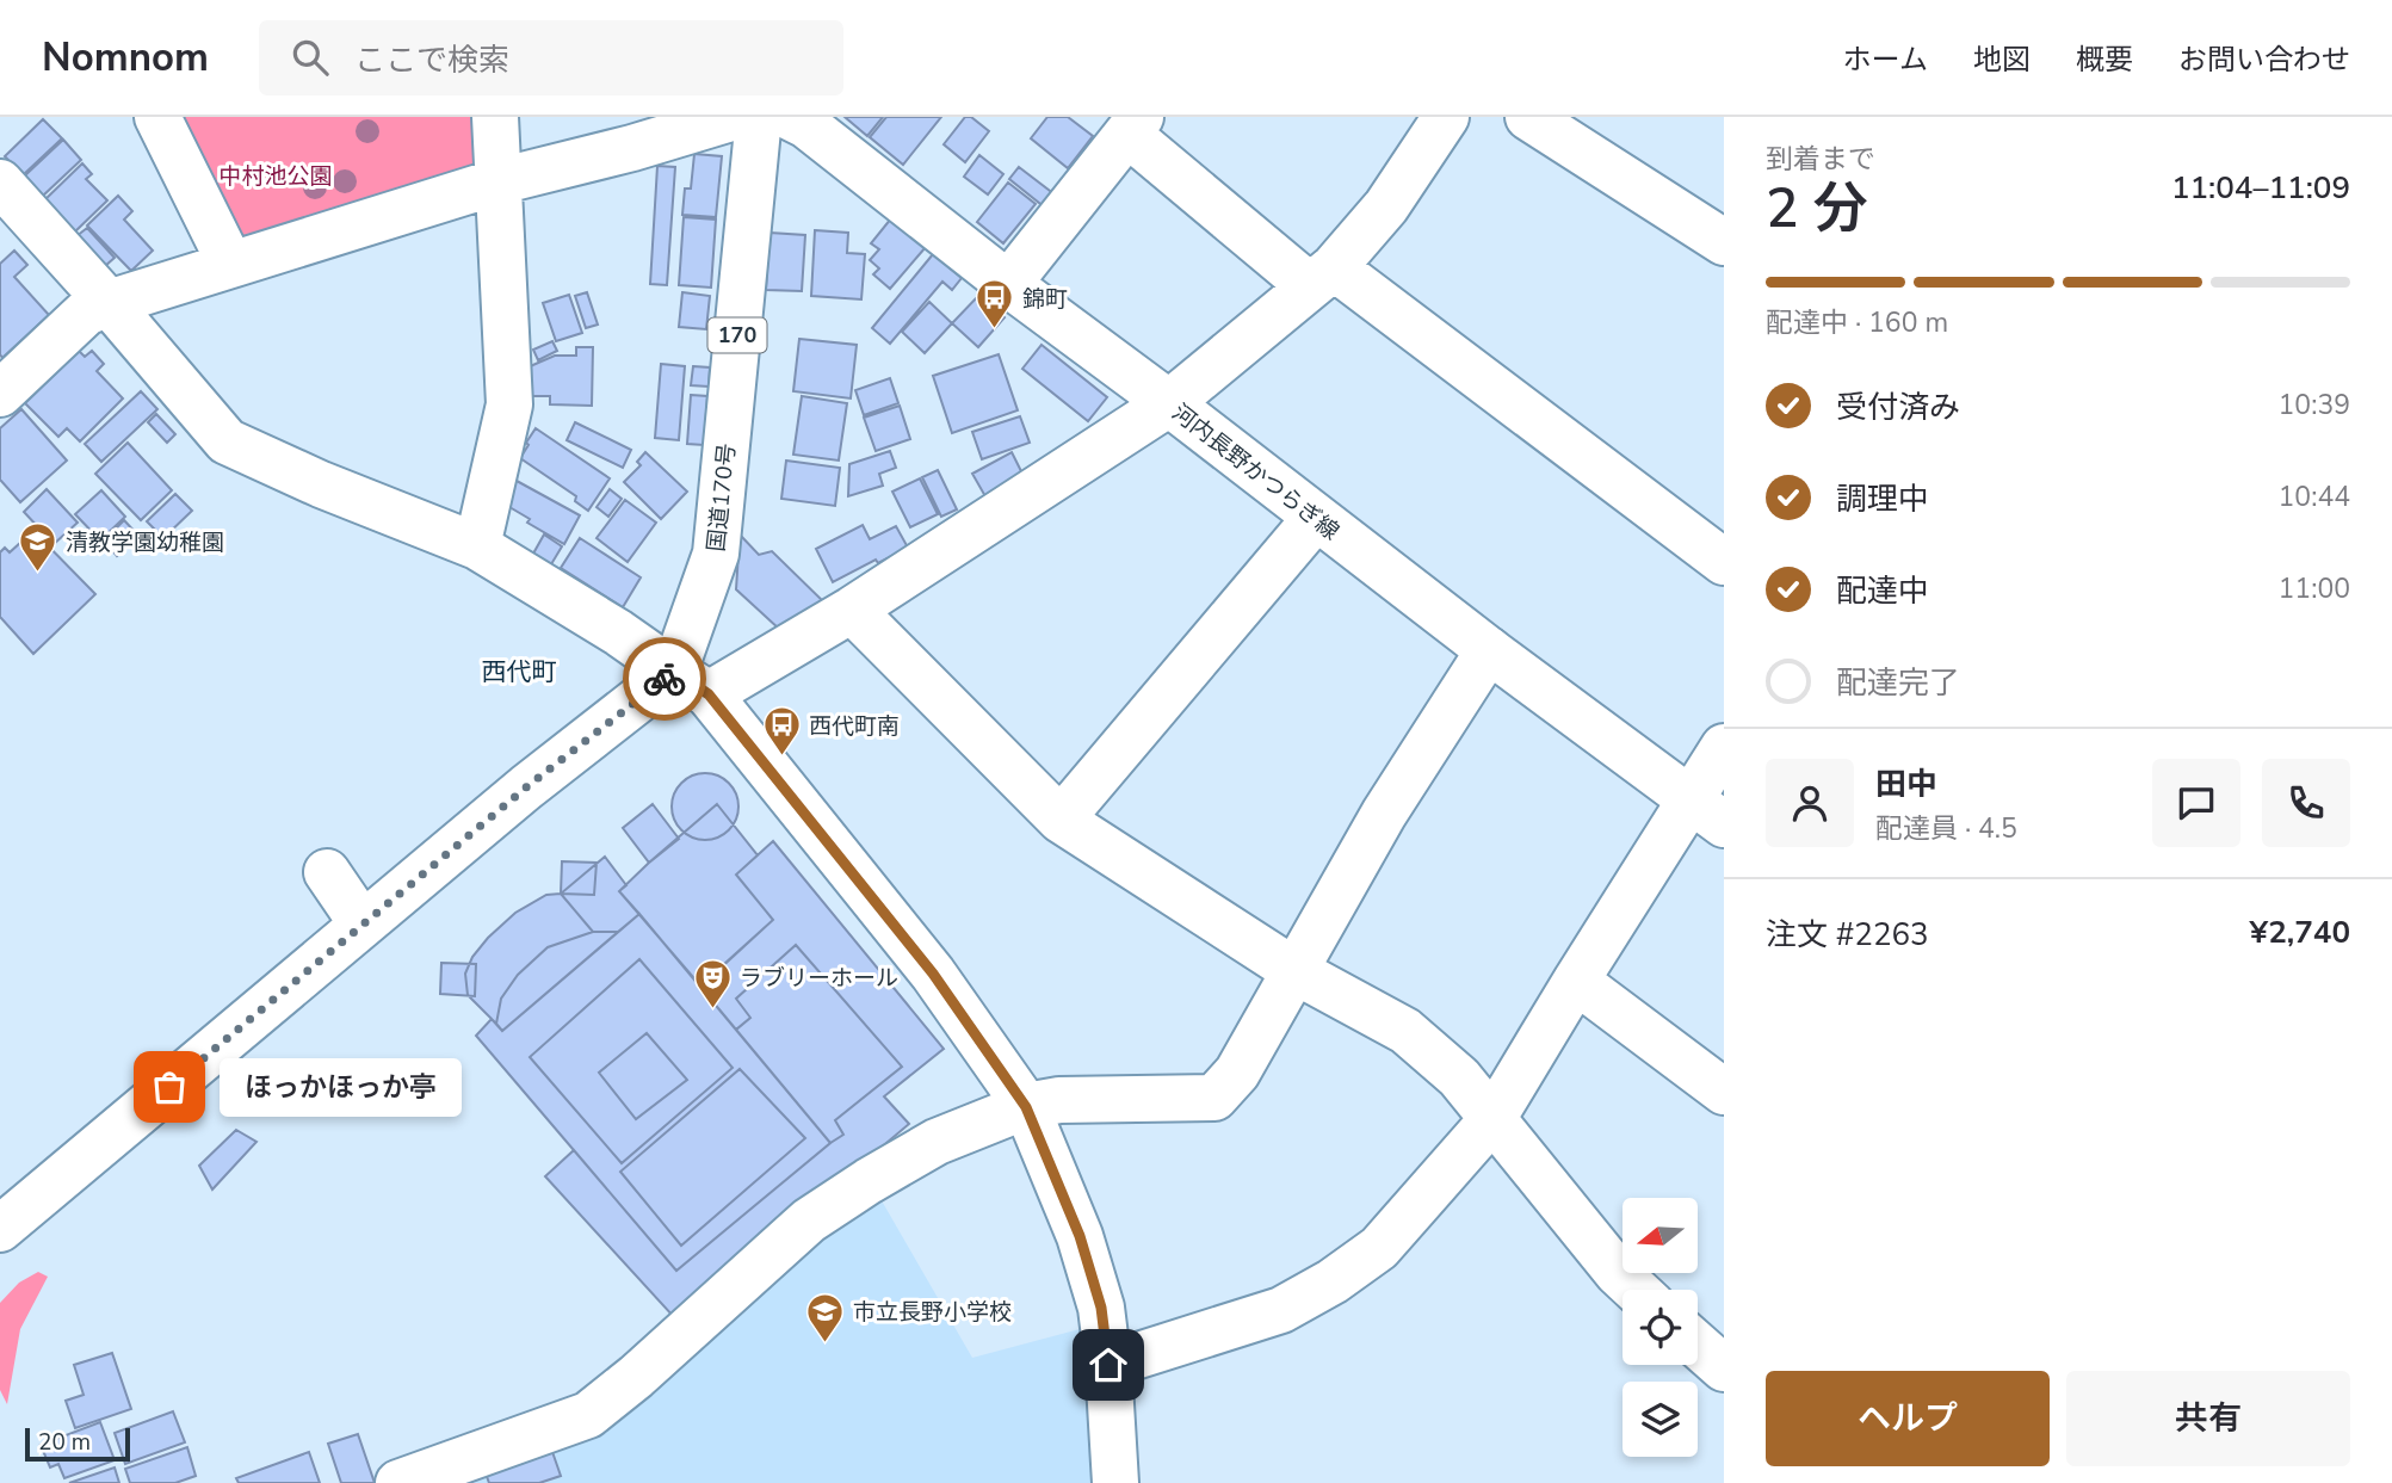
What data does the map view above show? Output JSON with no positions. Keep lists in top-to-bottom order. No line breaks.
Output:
{"streets":{"main road":["170","河内長野かつらぎ線","国道170号"]},"districts":["西代町"],"parks":["中村池公園"],"places":{"bus stop":["錦町","西代町南"],"school or university":["清教学園幼稚園","市立長野小学校"],"theatre":["ラブリーホール"],"other":["ほっかほっか亭"]},"scale_bar":"20 m","north":"left","page":{"header":"Nomnom","search":"ここで検索","nav":["ホーム","地図","概要","お問い合わせ"],"heading":["2 分","到着まで","11:04–11:09"],"panel":["田中","配達員 · 4.5","注文 #2263","¥2,740"],"bar":"配達中 · 160 m","list":[["受付済み","10:39"],["調理中","10:44"],["配達中","11:00"],"配達完了"],"bubble":"ほっかほっか亭","buttons":["ヘルプ","共有"],"scale":"20 m"}}
